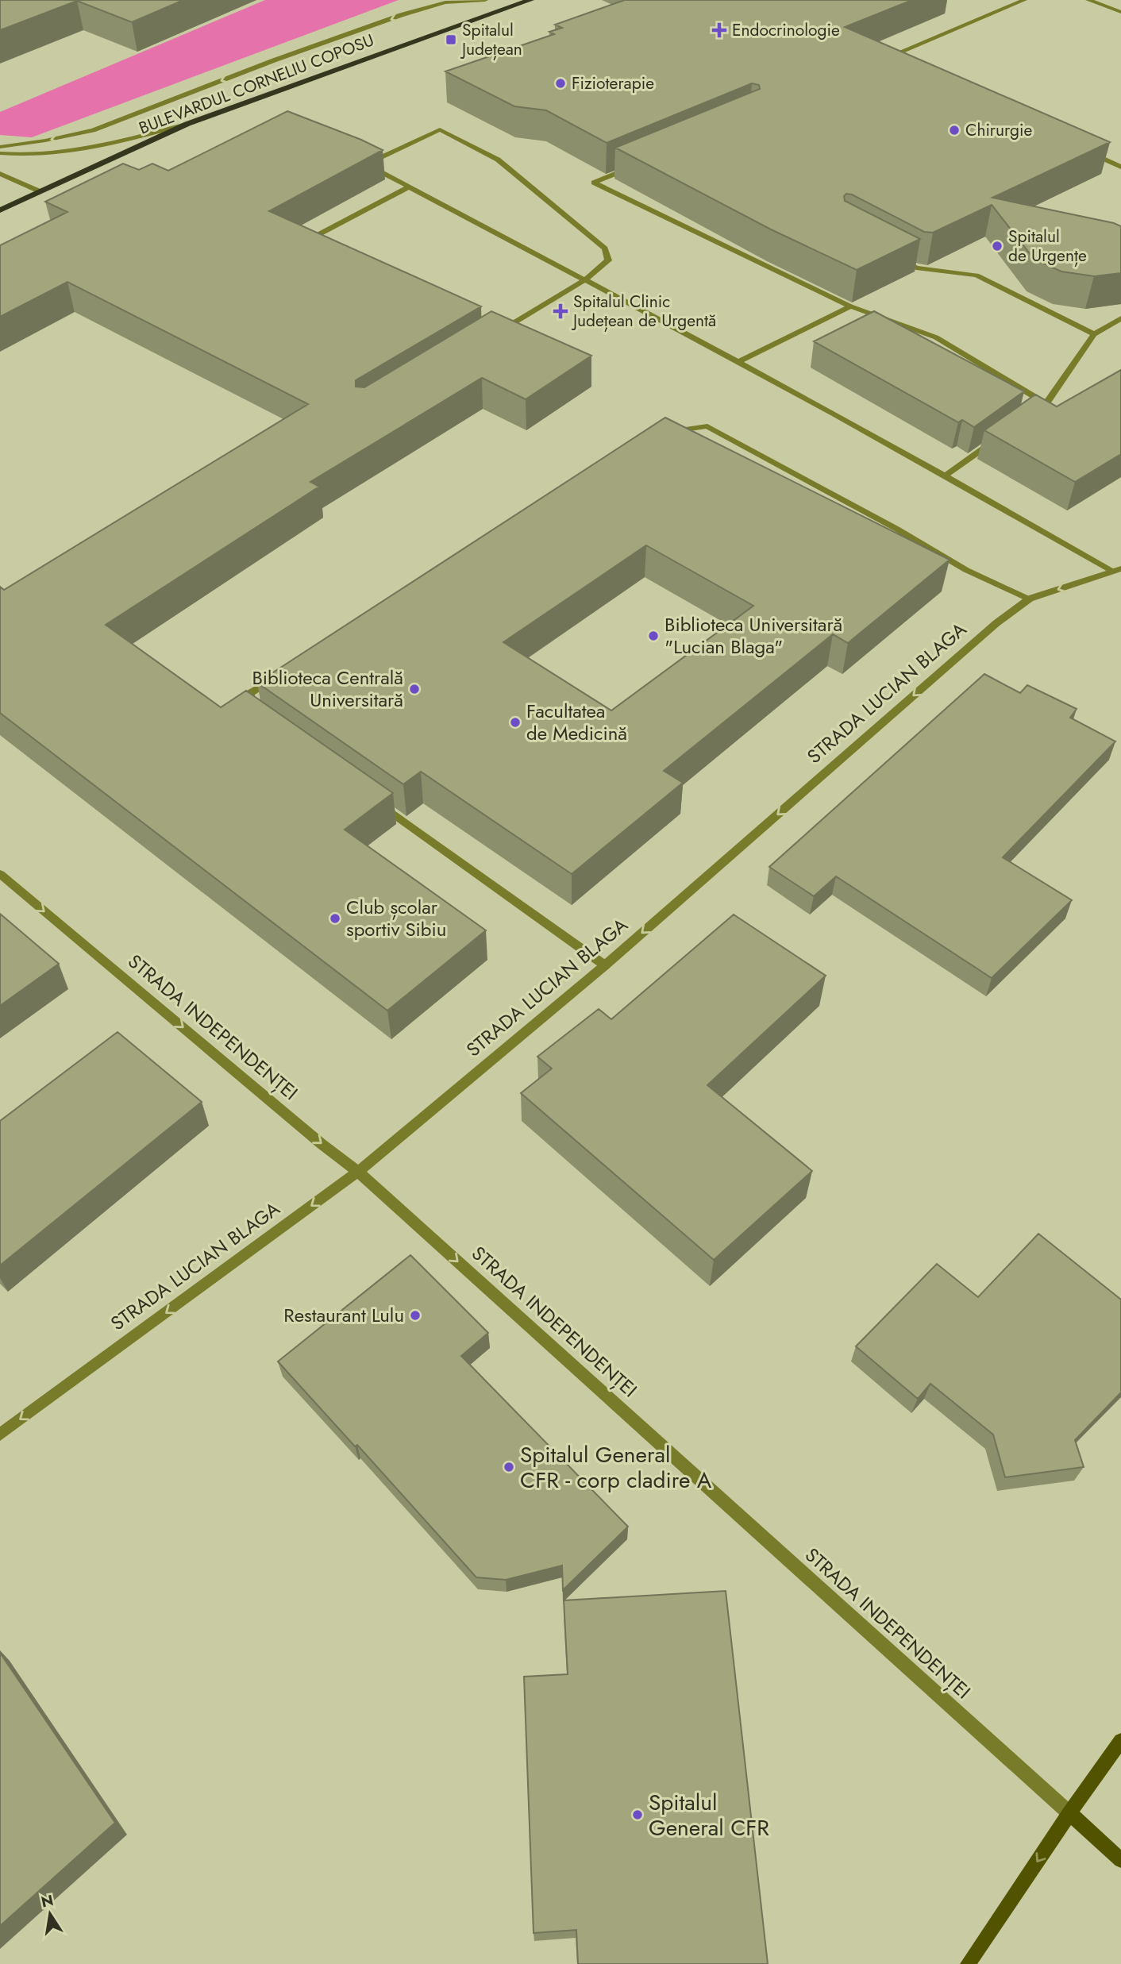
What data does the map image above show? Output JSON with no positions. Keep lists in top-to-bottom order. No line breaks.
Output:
{"streets":{"main road":["BULEVARDUL CORNELIU COPOSU"],"street":["STRADA LUCIAN BLAGA","STRADA INDEPENDENȚEI"]},"crossings":[["STRADA LUCIAN BLAGA","STRADA INDEPENDENȚEI"]],"one_way":["STRADA LUCIAN BLAGA","STRADA INDEPENDENȚEI"],"places":{"health":["Endocrinologie","Spitalul Clinic Județean de Urgentă"],"transit":["Spitalul Județean"],"other":["Fizioterapie","Chirurgie","Spitalul de Urgențe","Biblioteca Universitară \"Lucian Blaga\"","Biblioteca Centrală Universitară","Facultatea de Medicină","Club școlar sportiv Sibiu","Restaurant Lulu","Spitalul General CFR - corp cladire A","Spitalul General CFR"]},"north":"top"}
